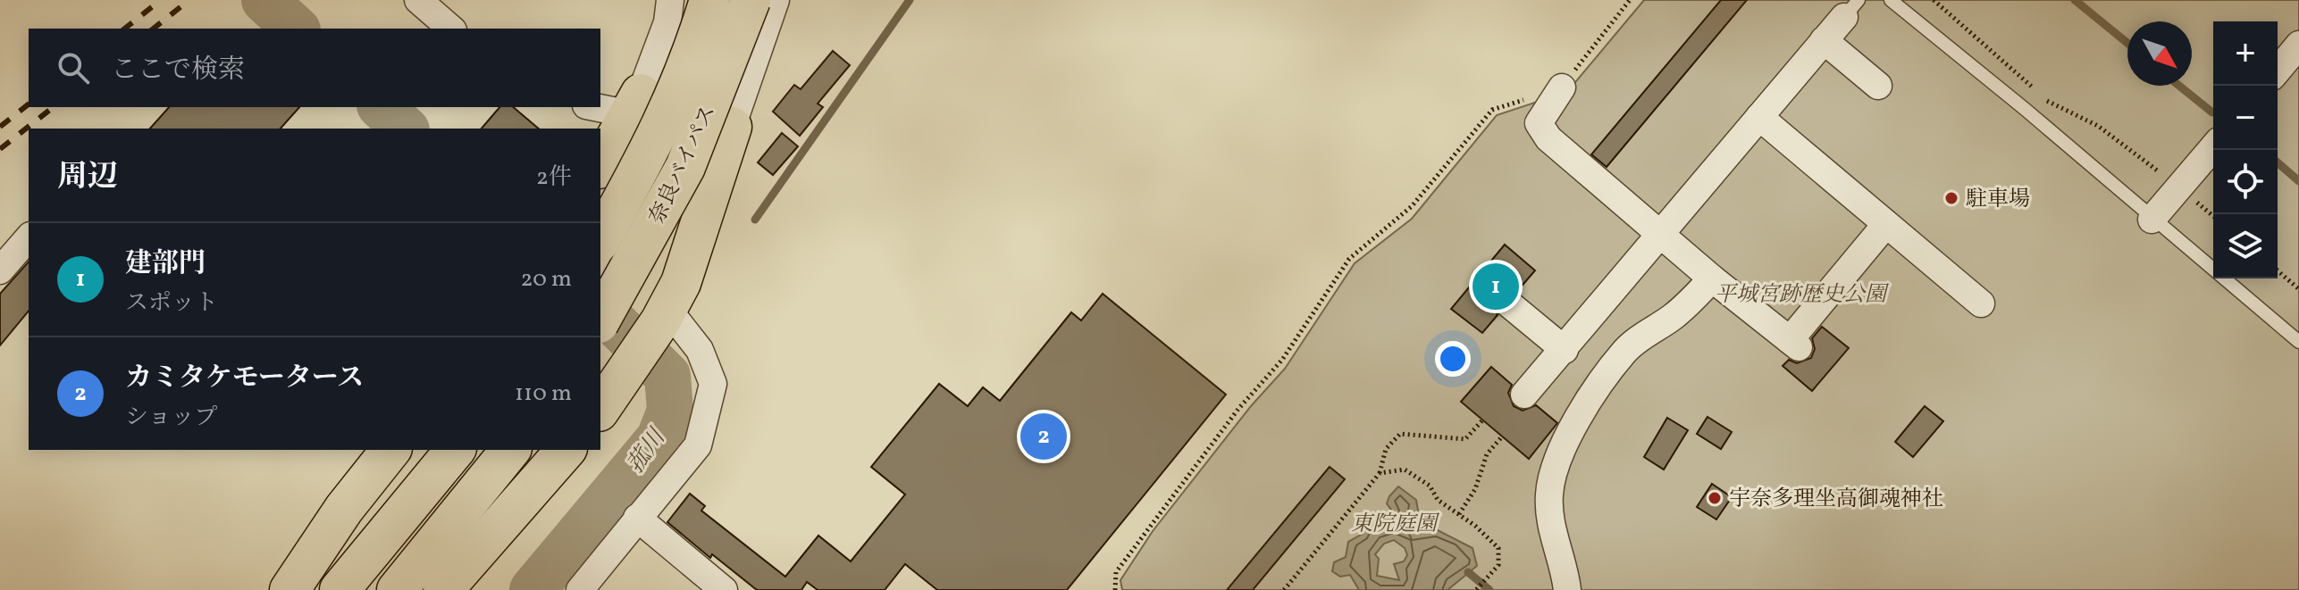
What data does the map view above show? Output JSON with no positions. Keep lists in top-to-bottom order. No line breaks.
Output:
{"streets":{"highway":["奈良バイパス"]},"water":["菰川"],"parks":["平城宮跡歴史公園","東院庭園"],"places":["駐車場","宇奈多理坐高御魂神社"],"north":"bottom right","page":{"map_buttons":["+","−"],"search":"ここで検索","heading":["周辺","2件"],"list":[{"mark":"1","name":"建部門","note":"スポット","value":"20 m"},{"mark":"2","name":"カミタケモータース","note":"ショップ","value":"110 m"}],"pins":["1","2"]}}
